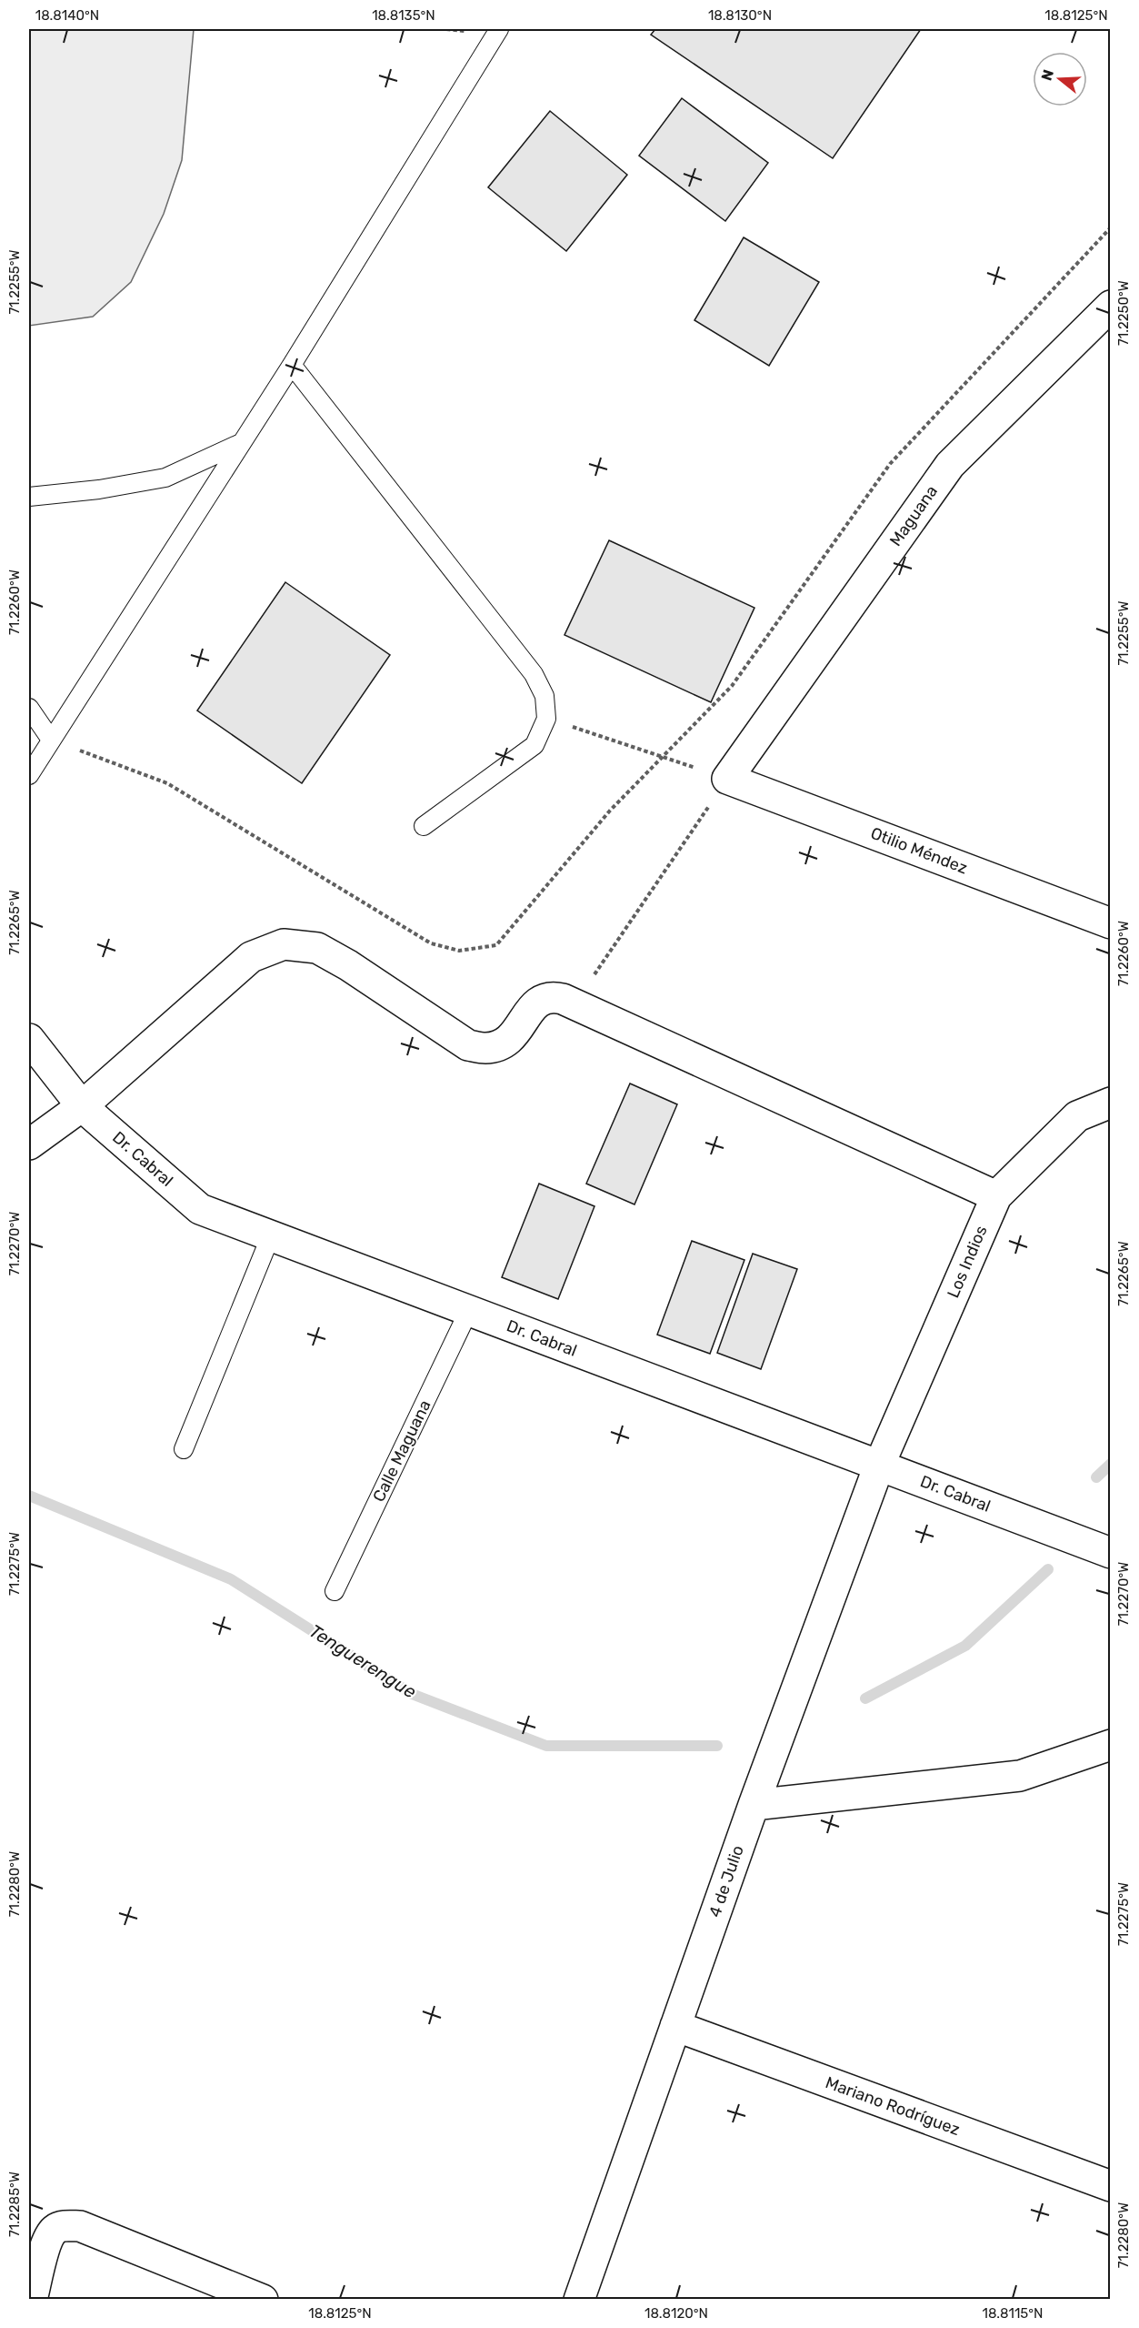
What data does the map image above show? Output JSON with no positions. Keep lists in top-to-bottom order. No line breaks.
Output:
{"streets":{"street":["Maguana","Otilio Méndez","Dr. Cabral","Los Indios","4 de Julio","Mariano Rodríguez"],"lane":["Calle Maguana"]},"crossings":[["Maguana","Otilio Méndez"],["Dr. Cabral","Los Indios"],["Dr. Cabral","Calle Maguana"],["Dr. Cabral","4 de Julio"],["Los Indios","4 de Julio"],["4 de Julio","Mariano Rodríguez"]],"water":["Tenguerengue"],"north":"left","coordinates":["18.8140°N","18.8135°N","18.8130°N","18.8125°N","71.2255°W","71.2250°W","71.2260°W","71.2265°W","71.2270°W","71.2275°W","71.2280°W","71.2285°W","18.8120°N","18.8115°N"]}
